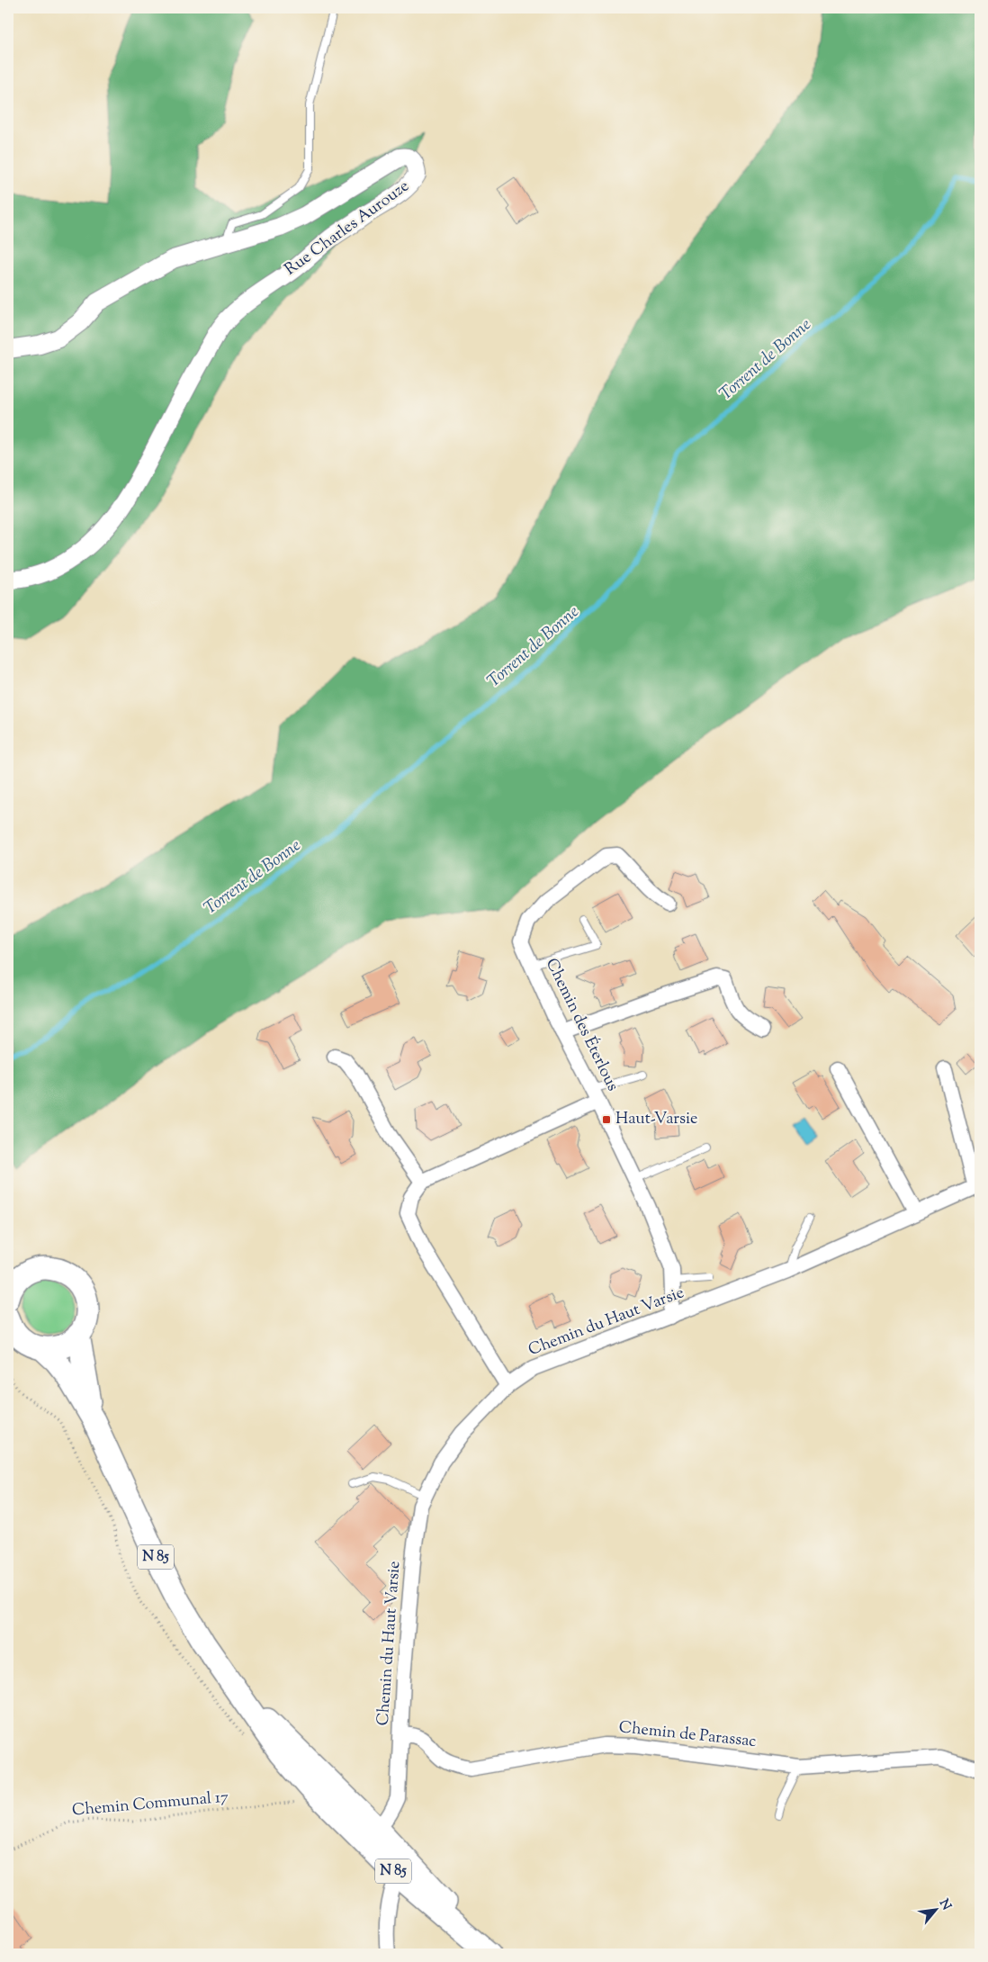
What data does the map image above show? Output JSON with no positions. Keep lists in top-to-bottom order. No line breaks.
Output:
{"streets":{"main road":["N 85"],"street":["Rue Charles Aurouze","Chemin des Éterlous","Chemin du Haut Varsie","Chemin de Parassac"],"path":["Chemin Communal 17"]},"crossings":[["Chemin des Éterlous","Chemin du Haut Varsie"],["Chemin du Haut Varsie","N 85"],["Chemin du Haut Varsie","Chemin de Parassac"],["N 85","Chemin Communal 17"]],"water":["Torrent de Bonne"],"places":{"transit":["Haut-Varsie"]},"north":"top right"}
